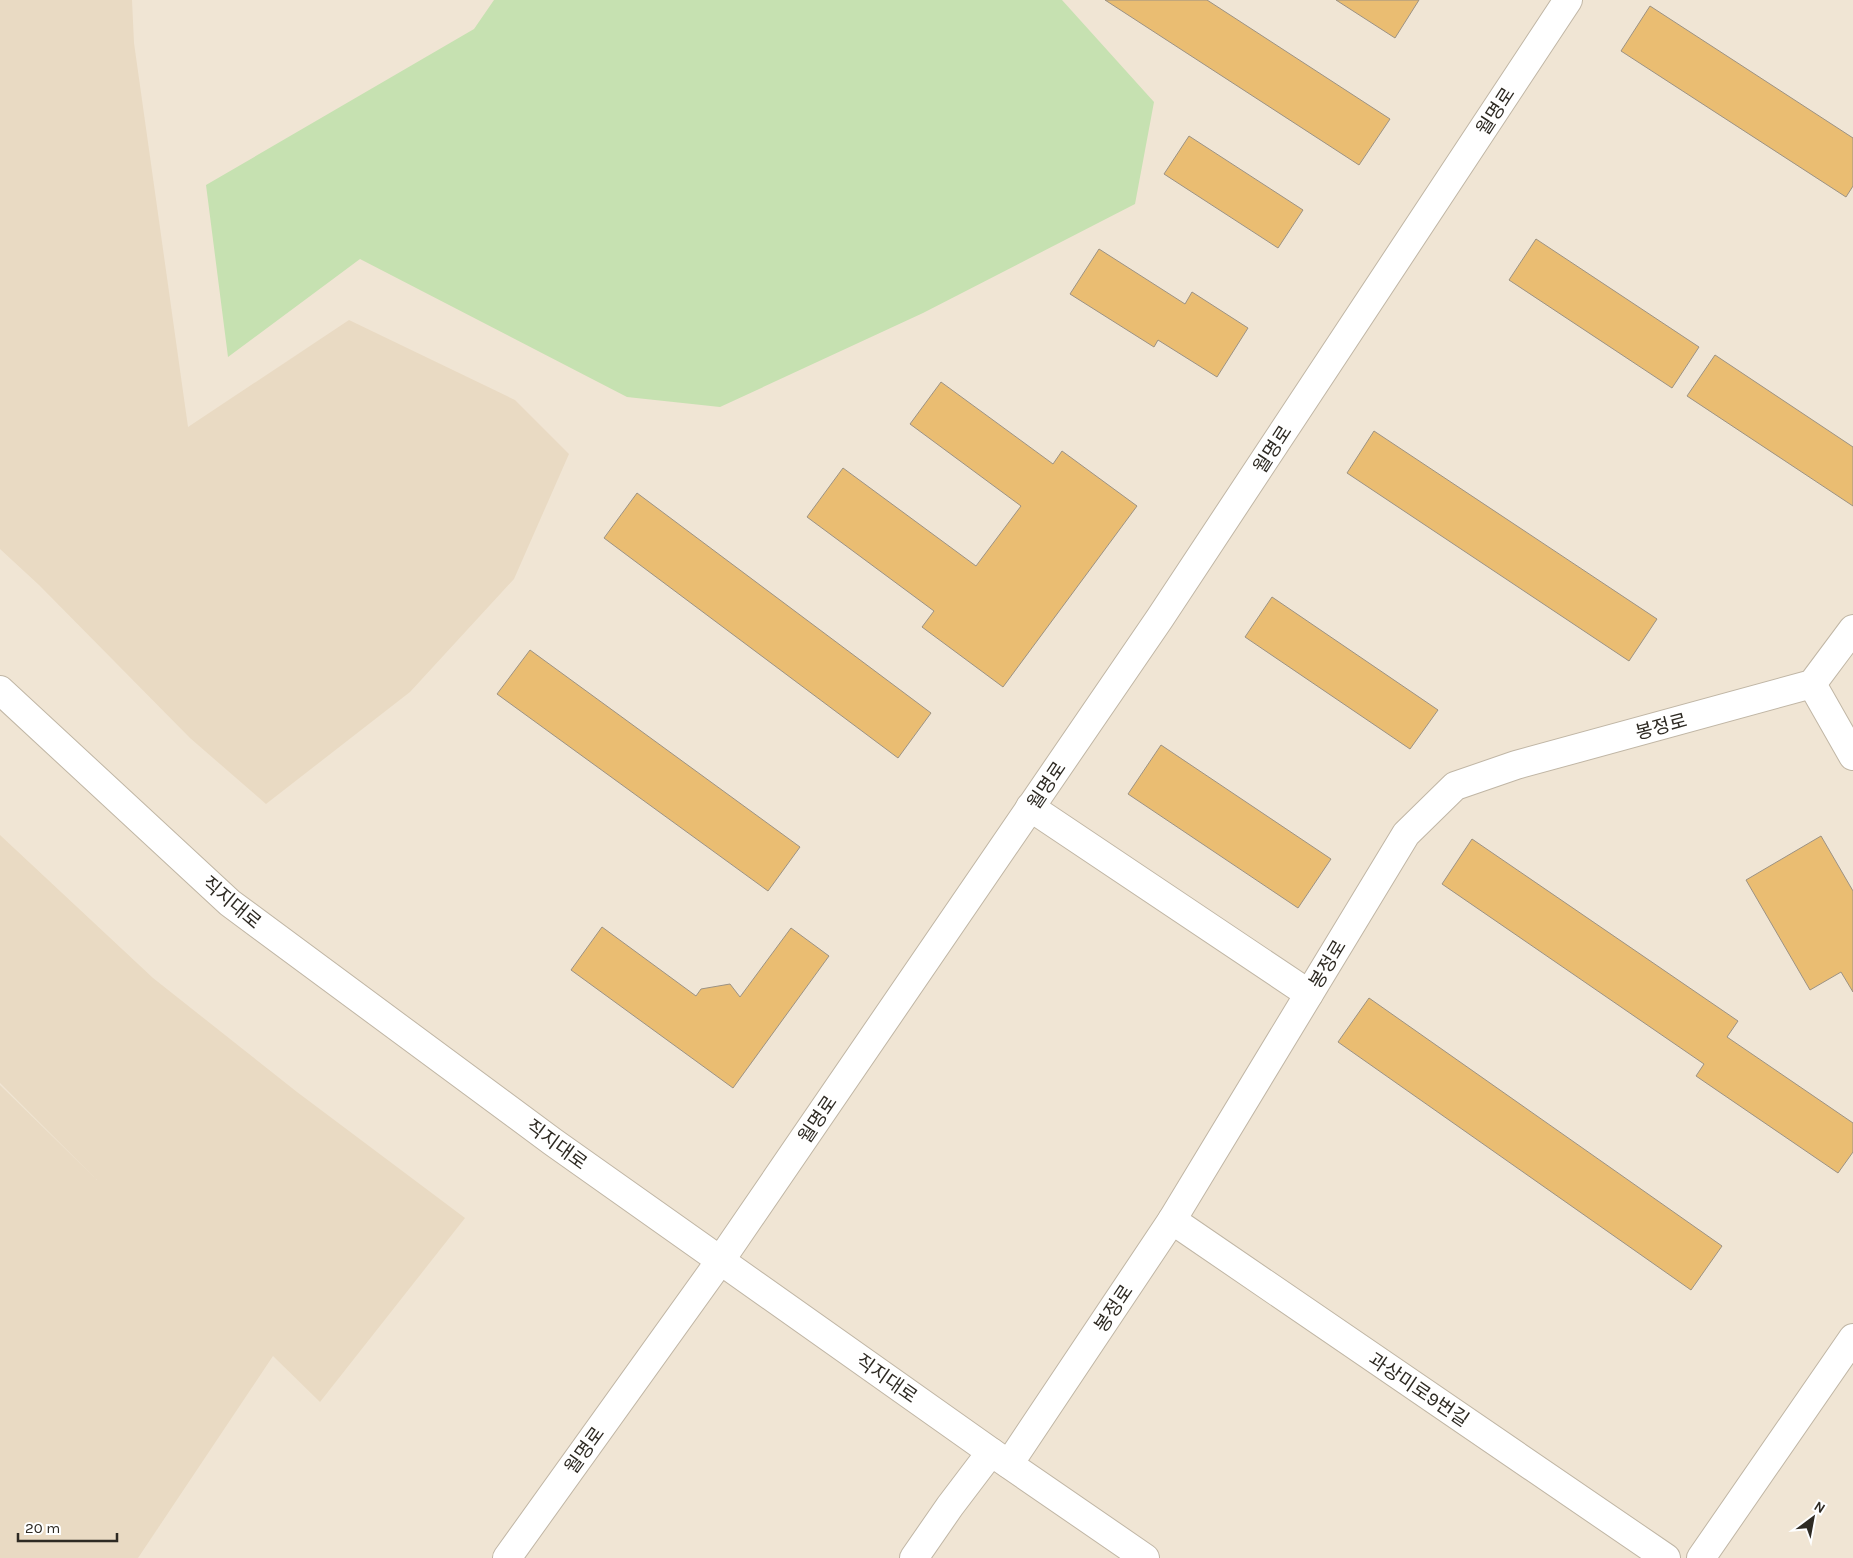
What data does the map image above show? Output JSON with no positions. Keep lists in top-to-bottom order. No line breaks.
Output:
{"streets":{"street":["월명로","봉정로","직지대로","과상미로9번길"]},"crossings":[["월명로","직지대로"],["봉정로","직지대로"],["봉정로","과상미로9번길"]],"scale_bar":"20 m","north":"top right"}
